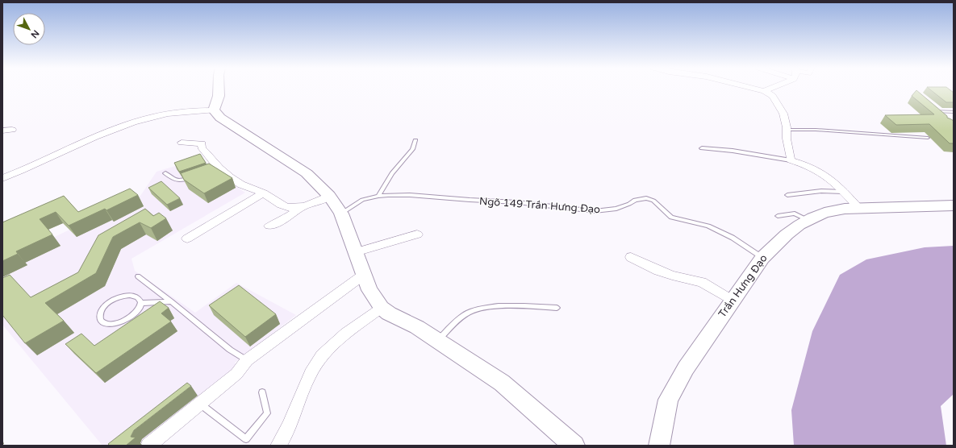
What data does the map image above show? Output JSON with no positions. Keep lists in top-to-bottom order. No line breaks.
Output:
{"streets":{"street":["Trần Hưng Đạo"],"lane":["Ngõ 149 Trần Hưng Đạo"]},"crossings":[["Ngõ 149 Trần Hưng Đạo","Trần Hưng Đạo"]],"north":"bottom right"}
